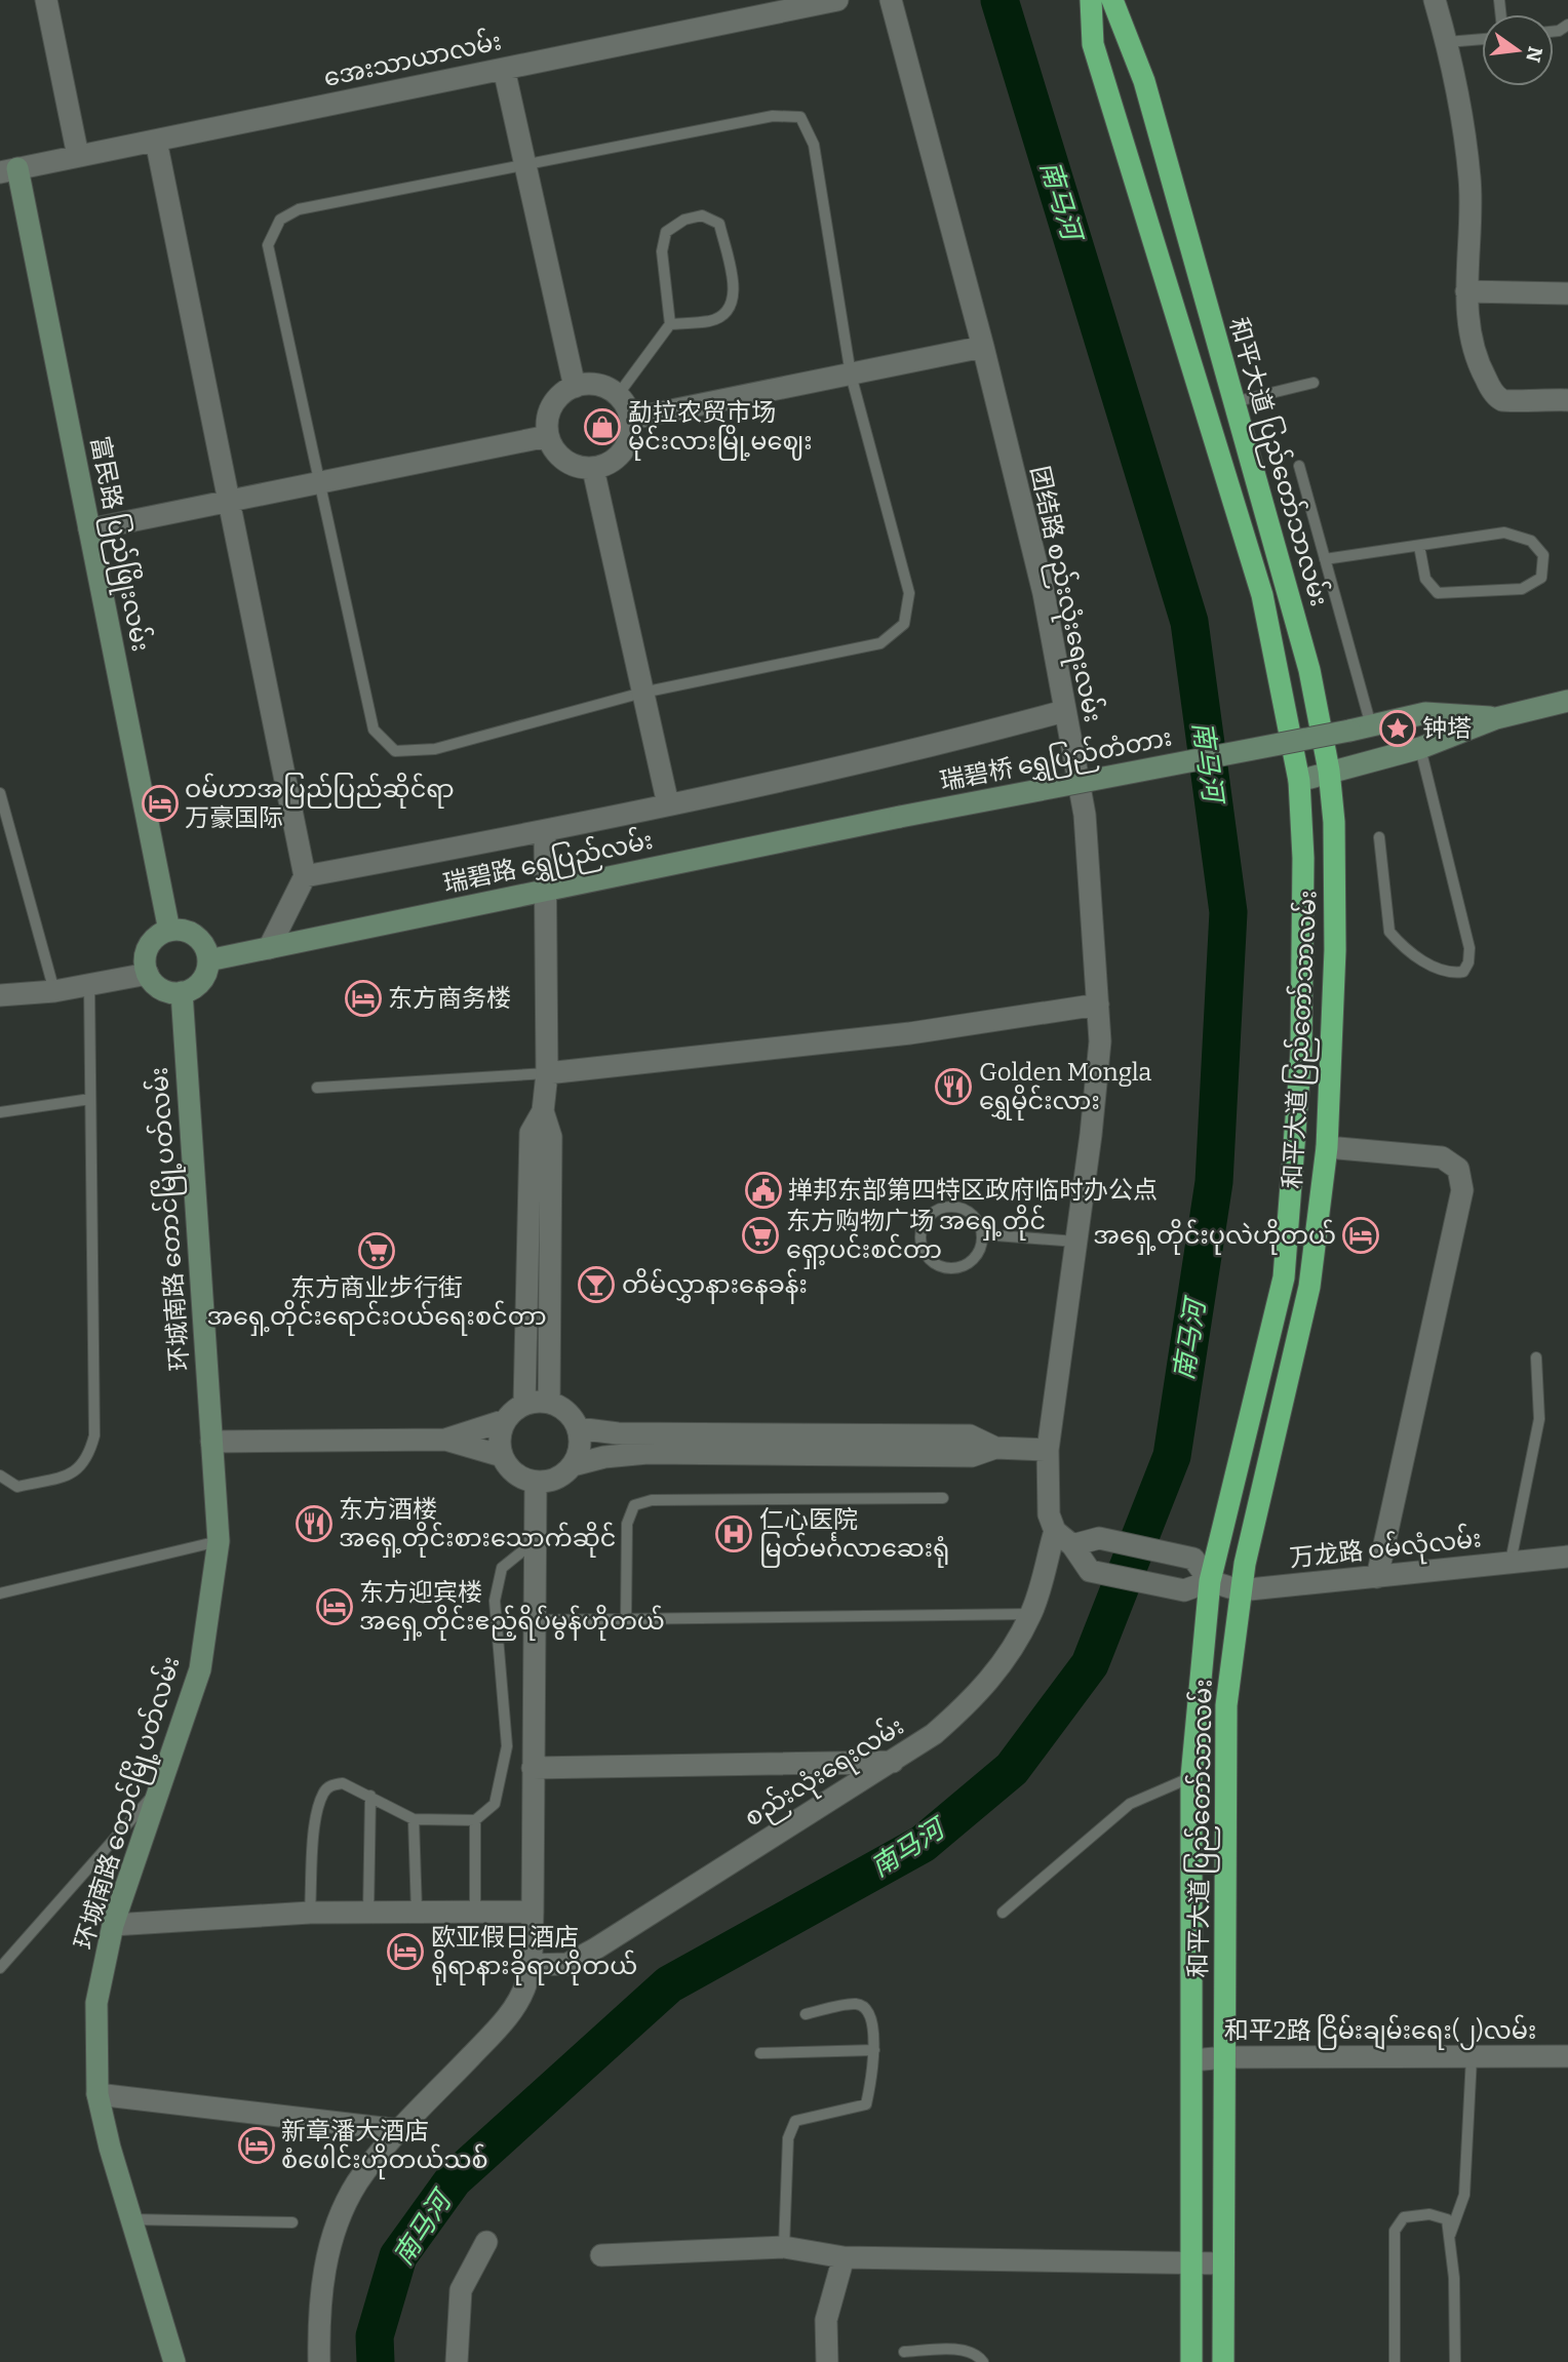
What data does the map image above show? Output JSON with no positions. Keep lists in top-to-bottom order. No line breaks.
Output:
{"streets":{"highway":["和平大道 ပြည်တော်သာလမ်း"],"street":["အေးသာယာလမ်း","富民路 ပြည်ဖြိုးလမ်း","团结路 စည်းလုံးရေးလမ်း","瑞碧桥 ရွှေပြည်တံတား","瑞碧路 ရွှေပြည်လမ်း","环城南路 တောင်မြို့ပတ်လမ်း","万龙路 ဝမ်လုံလမ်း","စည်းလုံးရေးလမ်း","和平2路 ငြိမ်းချမ်းရေး(၂)လမ်း"]},"crossings":[["အေးသာယာလမ်း","富民路 ပြည်ဖြိုးလမ်း"],["和平大道 ပြည်တော်သာလမ်း","万龙路 ဝမ်လုံလမ်း"],["和平大道 ပြည်တော်သာလမ်း","和平2路 ငြိမ်းချမ်းရေး(၂)လမ်း"],["富民路 ပြည်ဖြိုးလမ်း","瑞碧路 ရွှေပြည်လမ်း"],["富民路 ပြည်ဖြိုးလမ်း","环城南路 တောင်မြို့ပတ်လမ်း"],["团结路 စည်းလုံးရေးလမ်း","စည်းလုံးရေးလမ်း"],["瑞碧桥 ရွှေပြည်တံတား","瑞碧路 ရွှေပြည်လမ်း"],["瑞碧路 ရွှေပြည်လမ်း","环城南路 တောင်မြို့ပတ်လမ်း"]],"water":["南马河"],"places":{"shop":["勐拉农贸市场 မိုင်းလားမြို့မဈေး"],"place":["钟塔"],"hotel":["ဝမ်ဟာအပြည်ပြည်ဆိုင်ရာ 万豪国际","东方商务楼","အရှေ့တိုင်းပုလဲဟိုတယ်","东方迎宾楼 အရှေ့တိုင်းဧည့်ရိပ်မွန်ဟိုတယ်","欧亚假日酒店 ရိုရာနားခိုရာဟိုတယ်","新章潘大酒店 စံဖေါင်းဟိုတယ်သစ်"],"restaurant":["Golden Mongla ရွှေမိုင်းလား","东方酒楼 အရှေ့တိုင်းစားသောက်ဆိုင်"],"public building":["掸邦东部第四特区政府临时办公点"],"supermarket":["东方购物广场 အရှေ့တိုင် ရှော့ပင်းစင်တာ","东方商业步行街 အရှေ့တိုင်းရောင်းဝယ်ရေးစင်တာ"],"bar":["တိမ်လွှာနားနေခန်း"],"hospital":["仁心医院 မြတ်မင်္ဂလာဆေးရုံ"]},"north":"right"}
